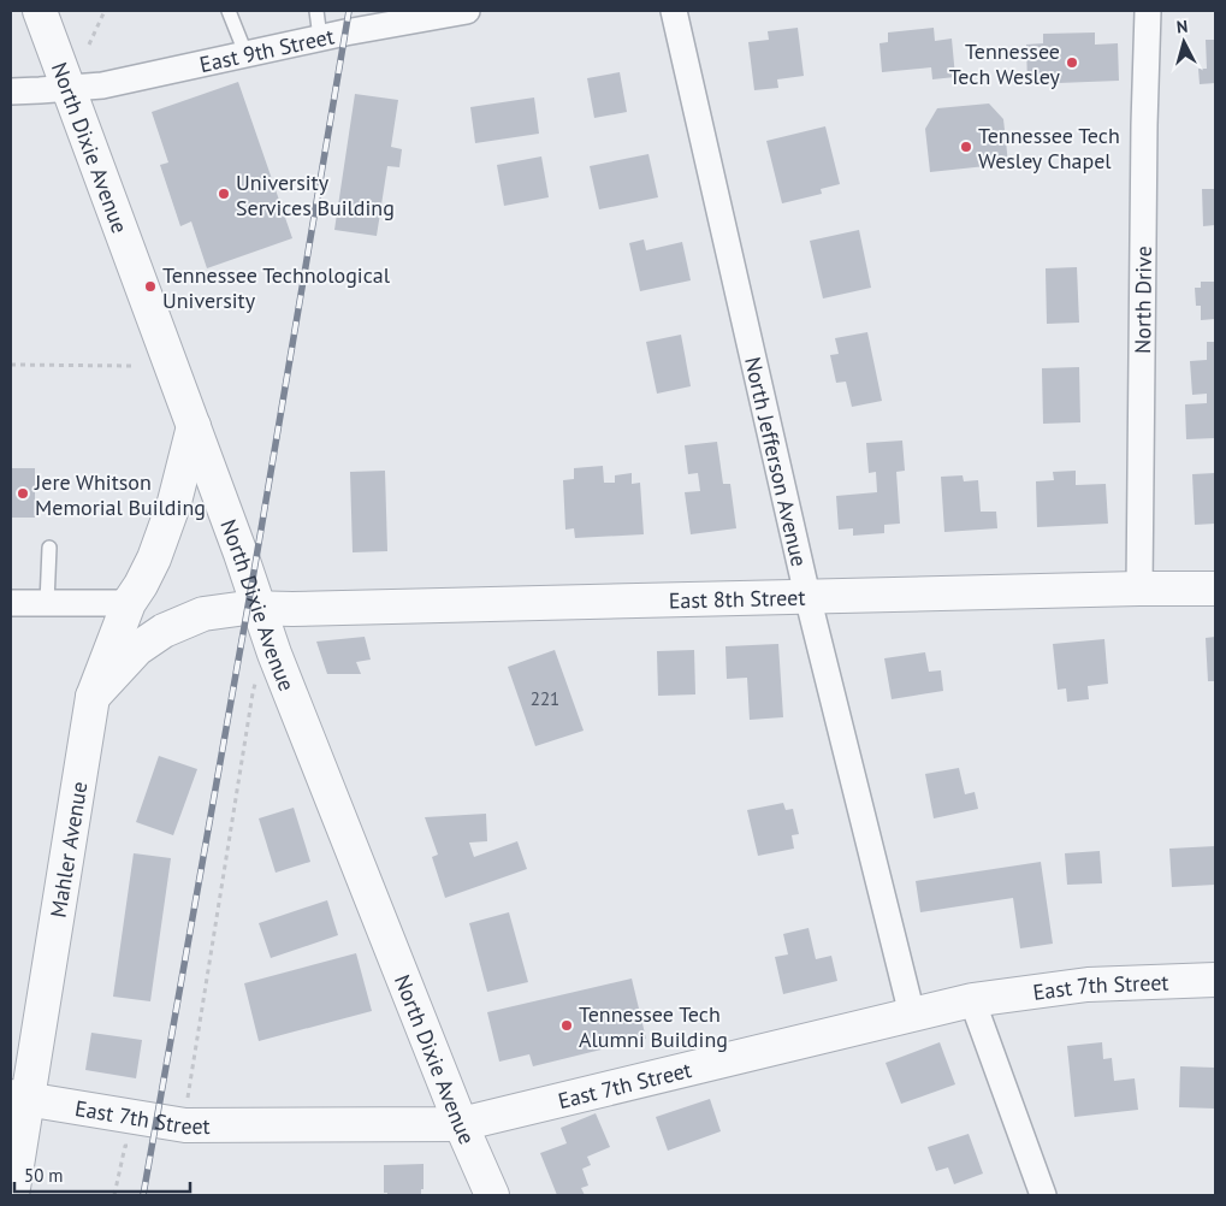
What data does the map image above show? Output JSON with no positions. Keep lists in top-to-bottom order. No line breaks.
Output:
{"streets":{"street":["East 9th Street","North Dixie Avenue","North Drive","North Jefferson Avenue","East 8th Street","Mahler Avenue","East 7th Street"]},"crossings":[["East 9th Street","North Dixie Avenue"],["North Dixie Avenue","East 8th Street"],["North Dixie Avenue","Mahler Avenue"],["North Dixie Avenue","East 7th Street"],["North Drive","East 8th Street"],["North Jefferson Avenue","East 8th Street"],["North Jefferson Avenue","East 7th Street"],["Mahler Avenue","East 7th Street"]],"places":["Tennessee Tech Wesley","Tennessee Tech Wesley Chapel","University Services Building","Tennessee Technological University","Jere Whitson Memorial Building","Tennessee Tech Alumni Building"],"house_numbers":["221"],"scale_bar":"50 m","north":"top"}
